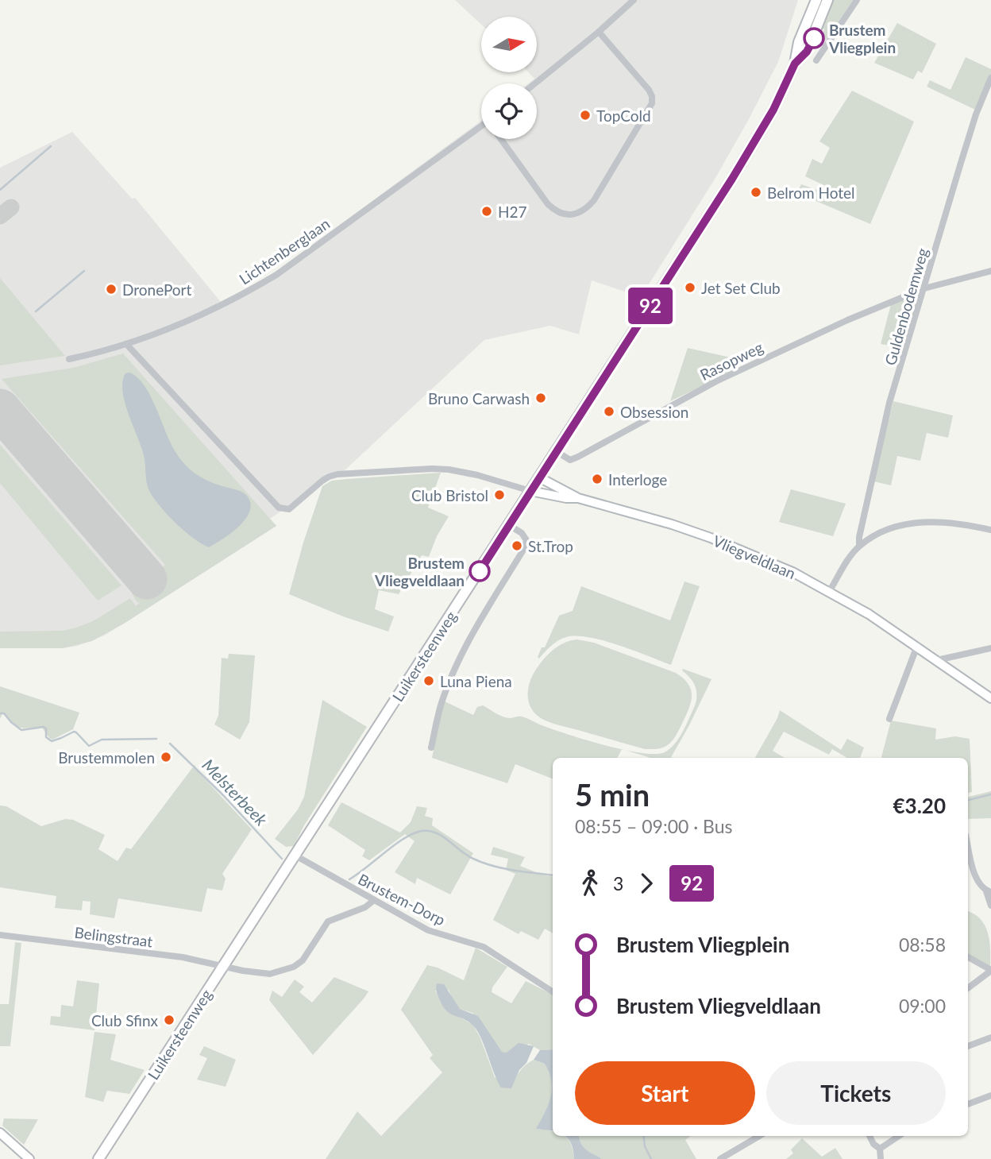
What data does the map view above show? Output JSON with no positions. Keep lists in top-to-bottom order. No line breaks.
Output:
{"streets":{"main road":["Vliegveldlaan","Luikersteenweg"],"street":["Lichtenberglaan","Guldenbodemweg","Rasopweg","Brustem-Dorp","Belingstraat"]},"crossings":[["Guldenbodemweg","Rasopweg"],["Rasopweg","Luikersteenweg"],["Vliegveldlaan","Luikersteenweg"],["Luikersteenweg","Brustem-Dorp"],["Luikersteenweg","Belingstraat"],["Brustem-Dorp","Belingstraat"]],"water":["Melsterbeek"],"places":["Brustem Vliegplein","TopCold","Belrom Hotel","H27","Jet Set Club","DronePort","Bruno Carwash","Obsession","Interloge","Club Bristol","St.Trop","Brustem Vliegveldlaan","Luna Piena","Brustemmolen","Club Sfinx"],"lines":["bus line 92"],"north":"right","page":{"on_map":"92","heading":["5 min","08:55 – 09:00 · Bus","€3.20"],"legs":["3","92"],"list":[{"name":"Brustem Vliegplein","value":"08:58"},{"name":"Brustem Vliegveldlaan","value":"09:00"}],"buttons":["Start","Tickets"]}}
